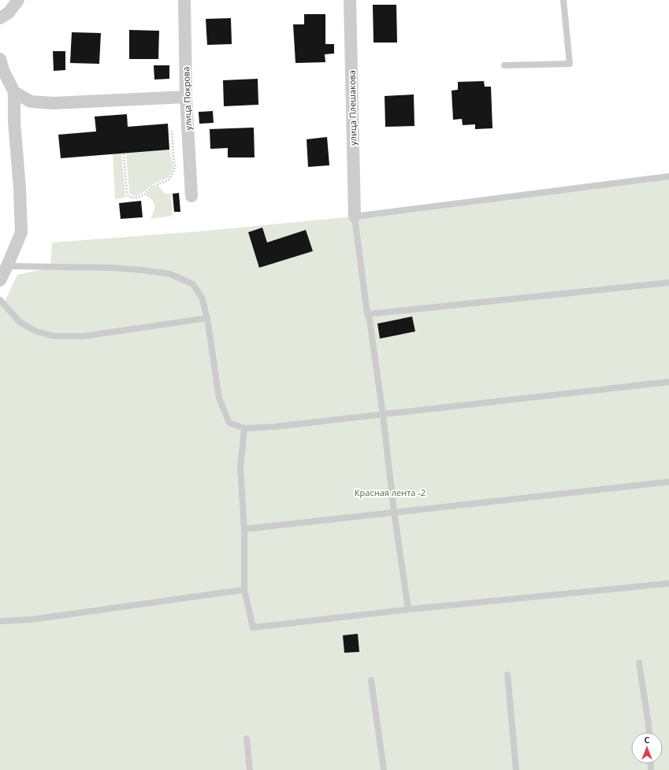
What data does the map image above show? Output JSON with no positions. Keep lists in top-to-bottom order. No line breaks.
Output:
{"streets":{"street":["улица Покрова","улица Плешакова"]},"parks":["Красная лента -2"],"north":"top"}
